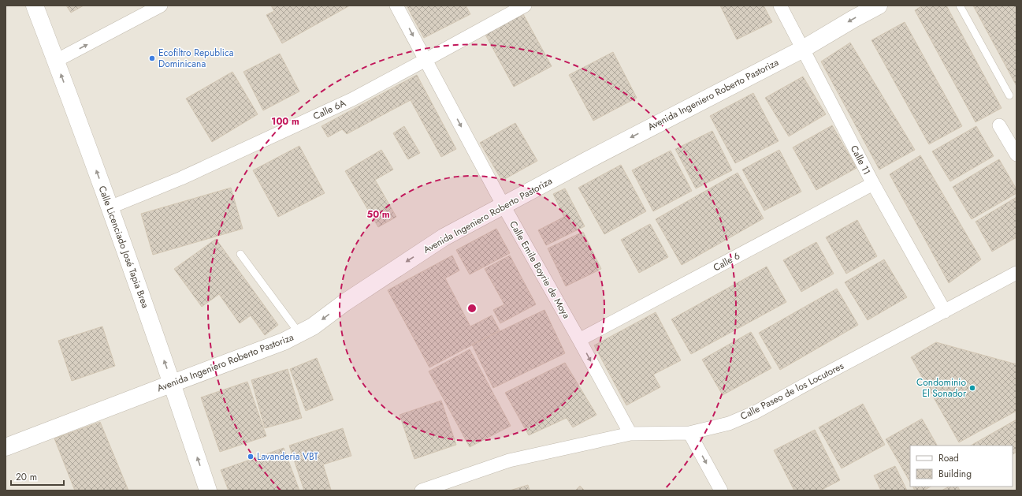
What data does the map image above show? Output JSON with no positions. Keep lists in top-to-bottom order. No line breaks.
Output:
{"streets":{"street":["Avenida Ingeniero Roberto Pastoriza","Calle 6A","Calle 11","Calle Licenciado José Tapia Brea","Calle 6","Calle Emile Boyrie de Moya","Calle Paseo de los Locutores"]},"crossings":[["Avenida Ingeniero Roberto Pastoriza","Calle 11"],["Avenida Ingeniero Roberto Pastoriza","Calle Licenciado José Tapia Brea"],["Avenida Ingeniero Roberto Pastoriza","Calle Emile Boyrie de Moya"],["Calle 6A","Calle Licenciado José Tapia Brea"],["Calle 6A","Calle Emile Boyrie de Moya"],["Calle 11","Calle 6"],["Calle 11","Calle Paseo de los Locutores"],["Calle 6","Calle Emile Boyrie de Moya"],["Calle Emile Boyrie de Moya","Calle Paseo de los Locutores"]],"one_way":["Avenida Ingeniero Roberto Pastoriza","Calle Licenciado José Tapia Brea","Calle Emile Boyrie de Moya"],"places":["Ecofiltro Republica Dominicana","Condominio El Sonador","Lavanderia VBT"],"legend":["Road","Building"],"scale_bar":"20 m","rings":["100 m","50 m"]}
